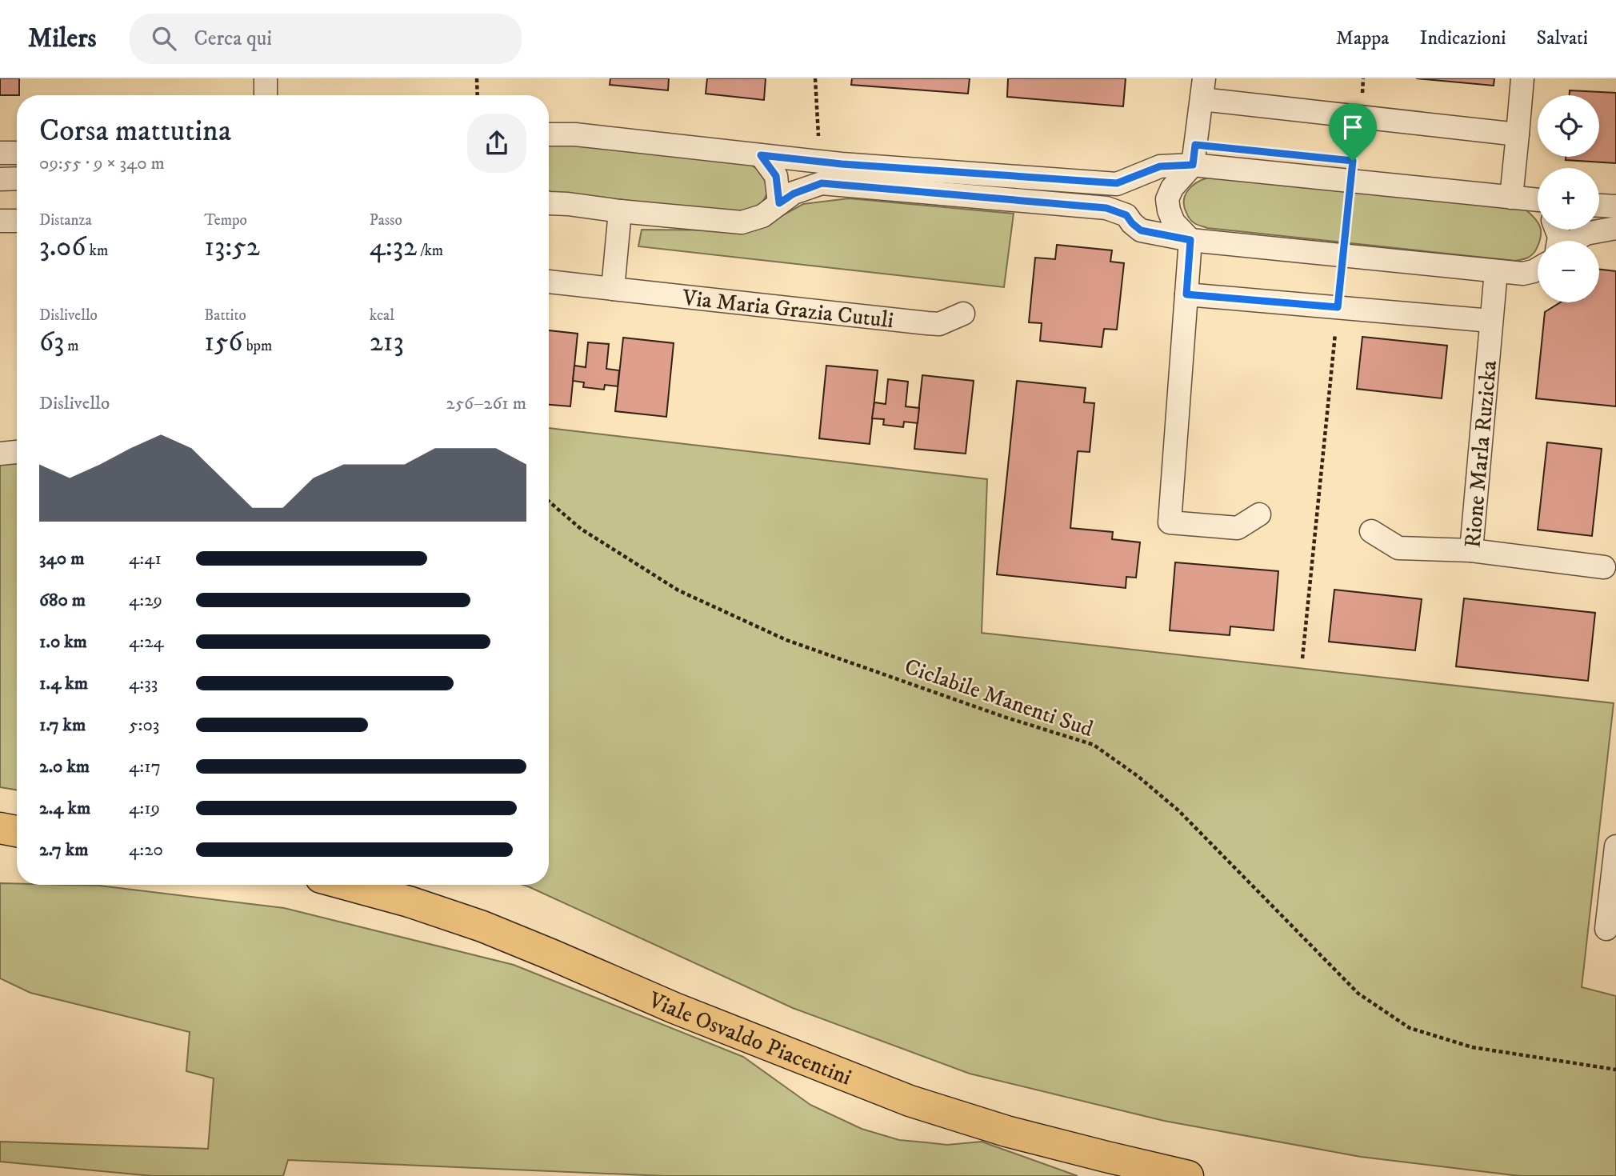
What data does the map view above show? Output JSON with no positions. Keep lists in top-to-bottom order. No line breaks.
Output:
{"streets":{"main road":["Viale Osvaldo Piacentini"],"street":["Via Maria Grazia Cutuli","Rione Marla Ruzicka"],"path":["Ciclabile Manenti Sud"]},"page":{"header":"Milers","search":"Cerca qui","nav":["Mappa","Indicazioni","Salvati"],"map_buttons":["+","−"],"heading":["Corsa mattutina","09:55 · 9 × 340 m"],"stats":[["Distanza","3.06 km"],["Tempo","13:52"],["Passo","4:32 /km"],["Dislivello","63 m"],["Battito","156 bpm"],["kcal","213"]],"chart":["Dislivello","256–261 m"],"list":[{"name":"340 m","note":"4:41"},{"name":"680 m","note":"4:29"},{"name":"1.0 km","note":"4:24"},{"name":"1.4 km","note":"4:33"},{"name":"1.7 km","note":"5:03"},{"name":"2.0 km","note":"4:17"},{"name":"2.4 km","note":"4:19"},{"name":"2.7 km","note":"4:20"}]}}
